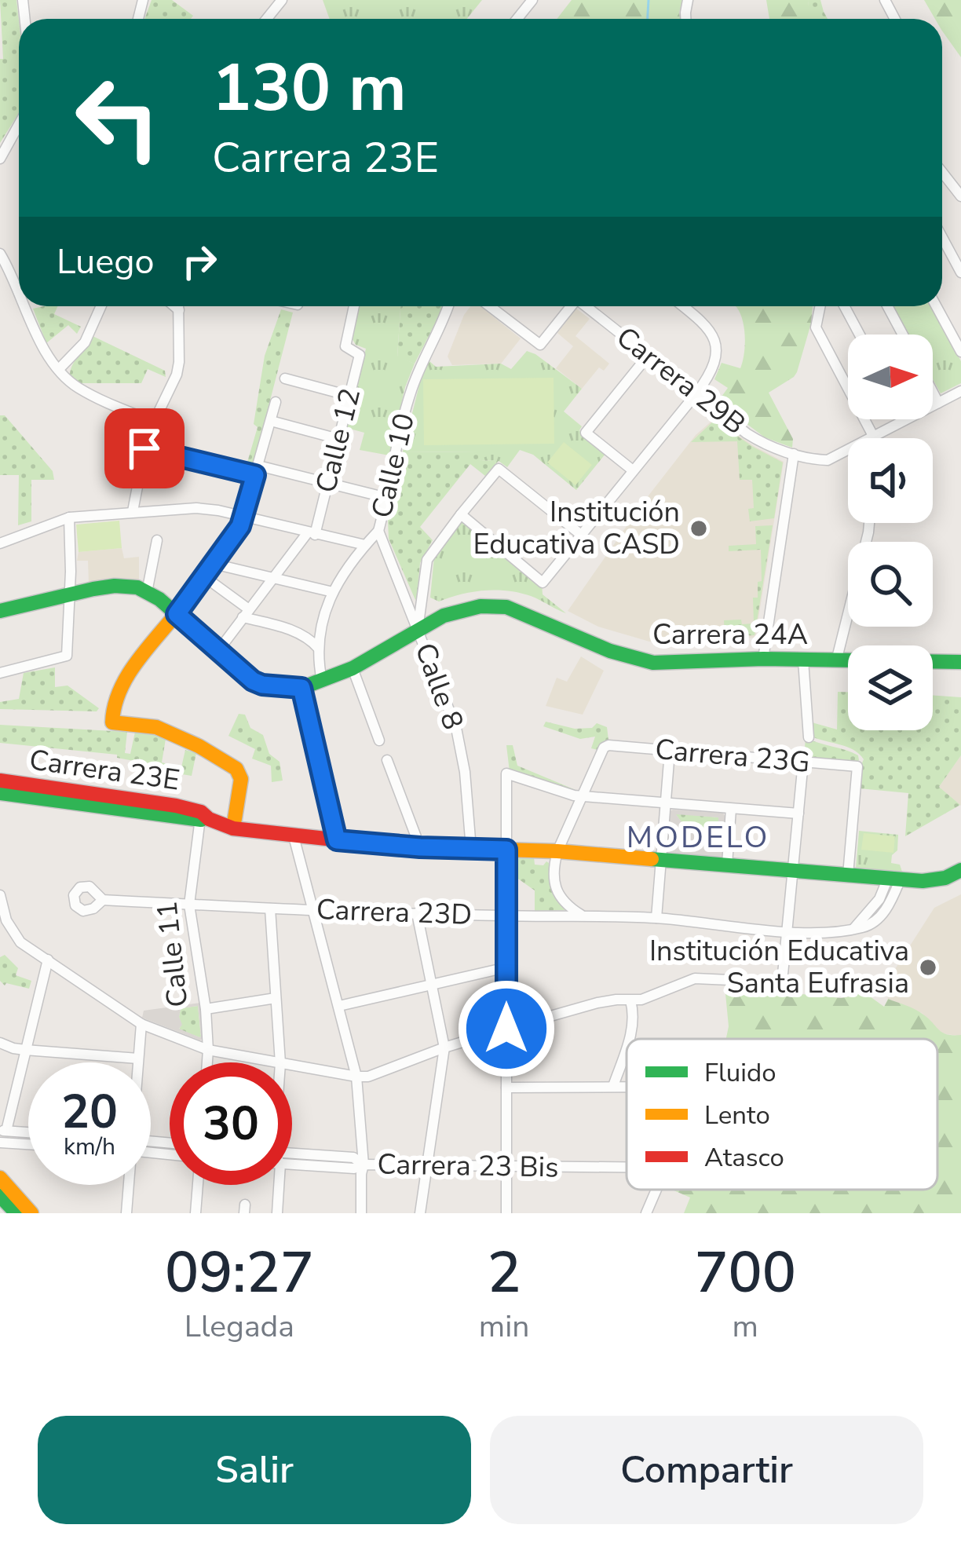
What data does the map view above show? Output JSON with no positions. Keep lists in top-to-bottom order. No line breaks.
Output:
{"streets":{"street":["Carrera 29B","Calle 12","Calle 10","Carrera 24A","Calle 8","Carrera 23G","Carrera 23E","Carrera 23D","Calle 11","Carrera 23 Bis"]},"crossings":[["Calle 12","Carrera 24A"],["Calle 10","Carrera 24A"],["Calle 10","Calle 8"],["Carrera 24A","Calle 8"],["Calle 8","Carrera 23E"],["Carrera 23E","Calle 11"],["Carrera 23D","Calle 11"]],"districts":["MODELO"],"places":["Institución Educativa CASD","Institución Educativa Santa Eufrasia"],"legend":["Fluido","Lento","Atasco"],"north":"right","page":{"turn":["130 m","Carrera 23E"],"then":"Luego","speed":"20 km/h","limit":"30","eta":["09:27","Llegada","2","min","700","m"],"buttons":["Salir","Compartir"]}}
